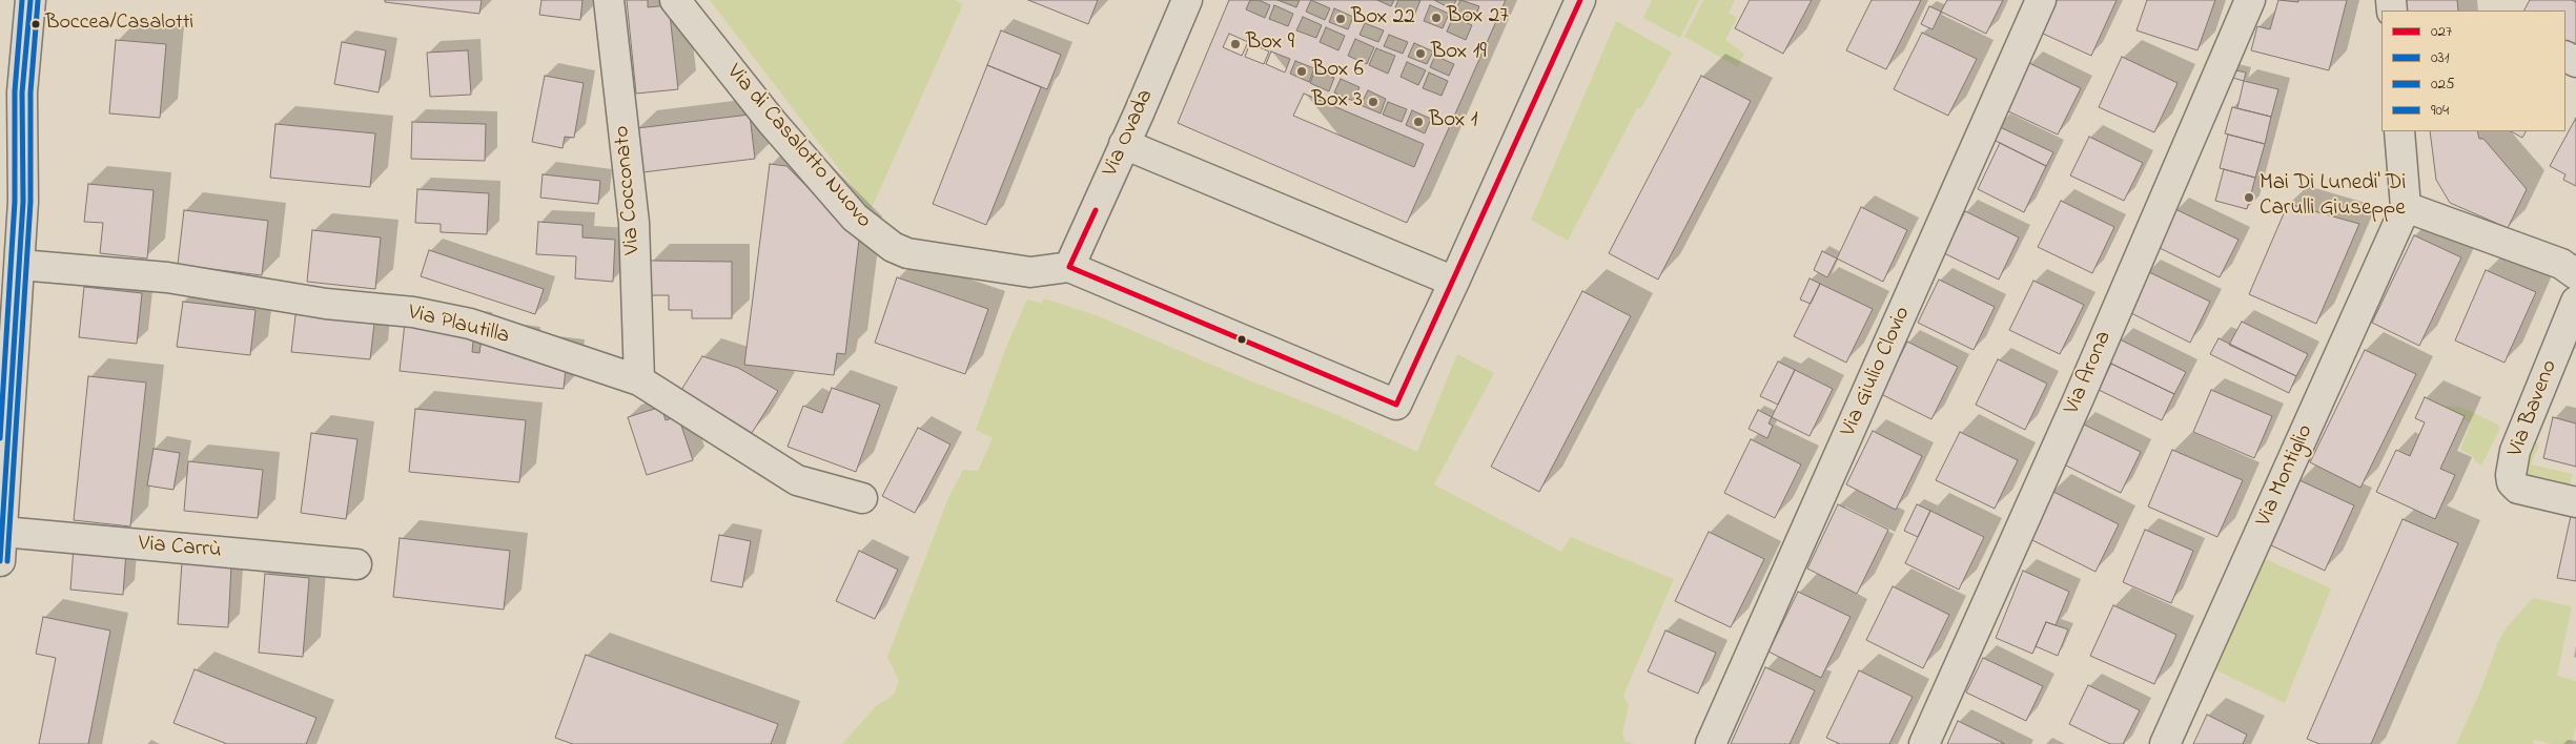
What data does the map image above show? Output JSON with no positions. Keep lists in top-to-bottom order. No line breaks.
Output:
{"streets":{"street":["Via Ovada","Via di Casalotto Nuovo","Via Cocconato","Via Plautilla","Via Giulio Clovio","Via Arona","Via Baveno","Via Montiglio","Via Carrù"]},"crossings":[["Via Ovada","Via di Casalotto Nuovo"],["Via Cocconato","Via Plautilla"]],"places":["Box 27","Box 22","Boccea/Casalotti","Box 9","Box 19","Box 6","Box 3","Box 1","Mai Di Lunedi' Di Carulli Giuseppe"],"lines":["transit line 027","transit line 031","transit line 904","transit line 025"],"legend":["027","031","025","904"]}
